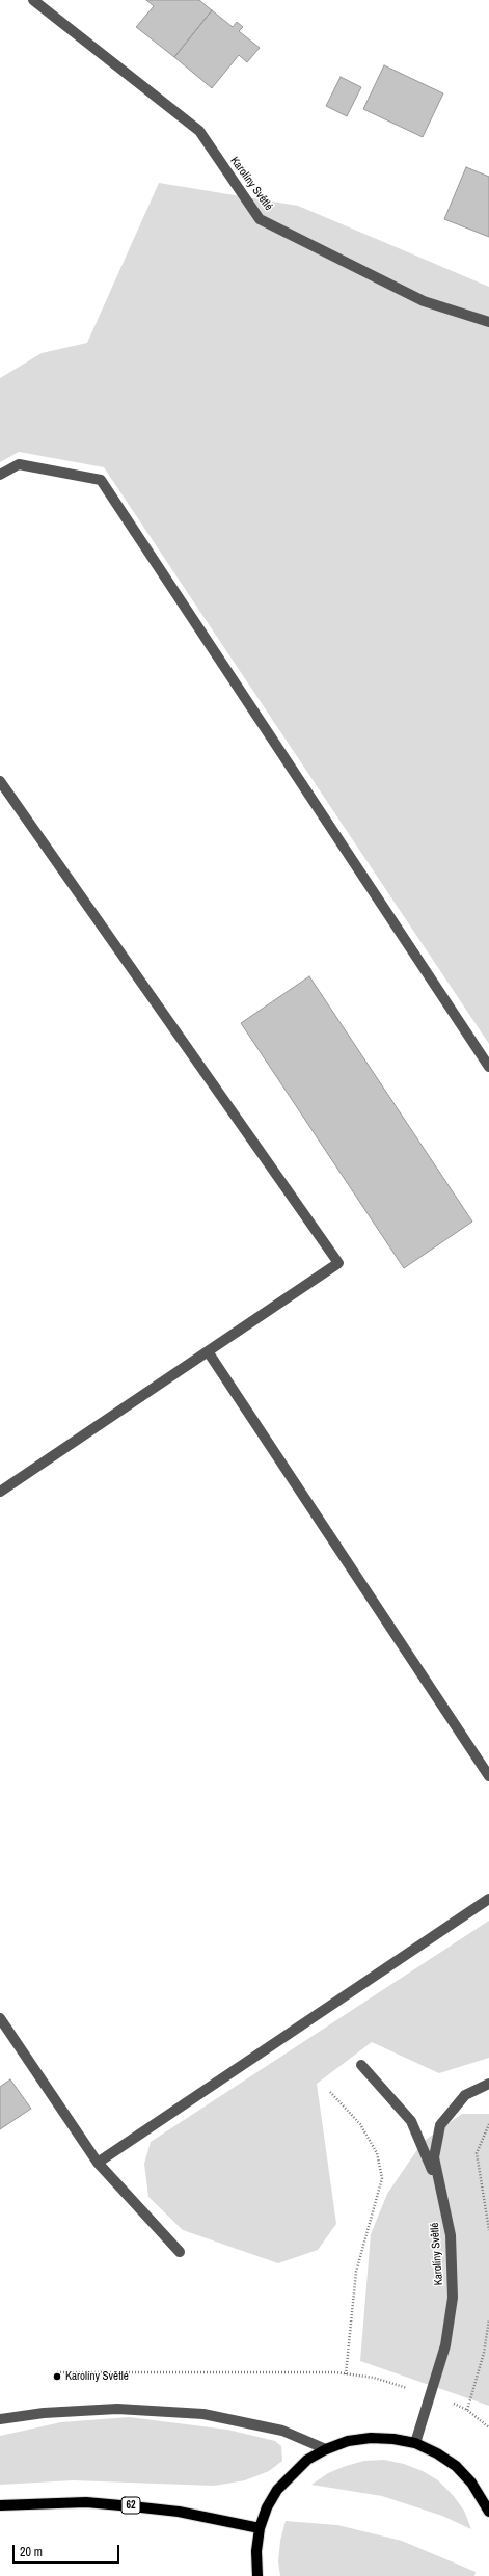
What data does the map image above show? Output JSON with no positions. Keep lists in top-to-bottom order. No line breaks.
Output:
{"streets":{"main road":["62"],"street":["Karolíny Světlé"]},"places":["Karolíny Světlé"],"scale_bar":"20 m"}
